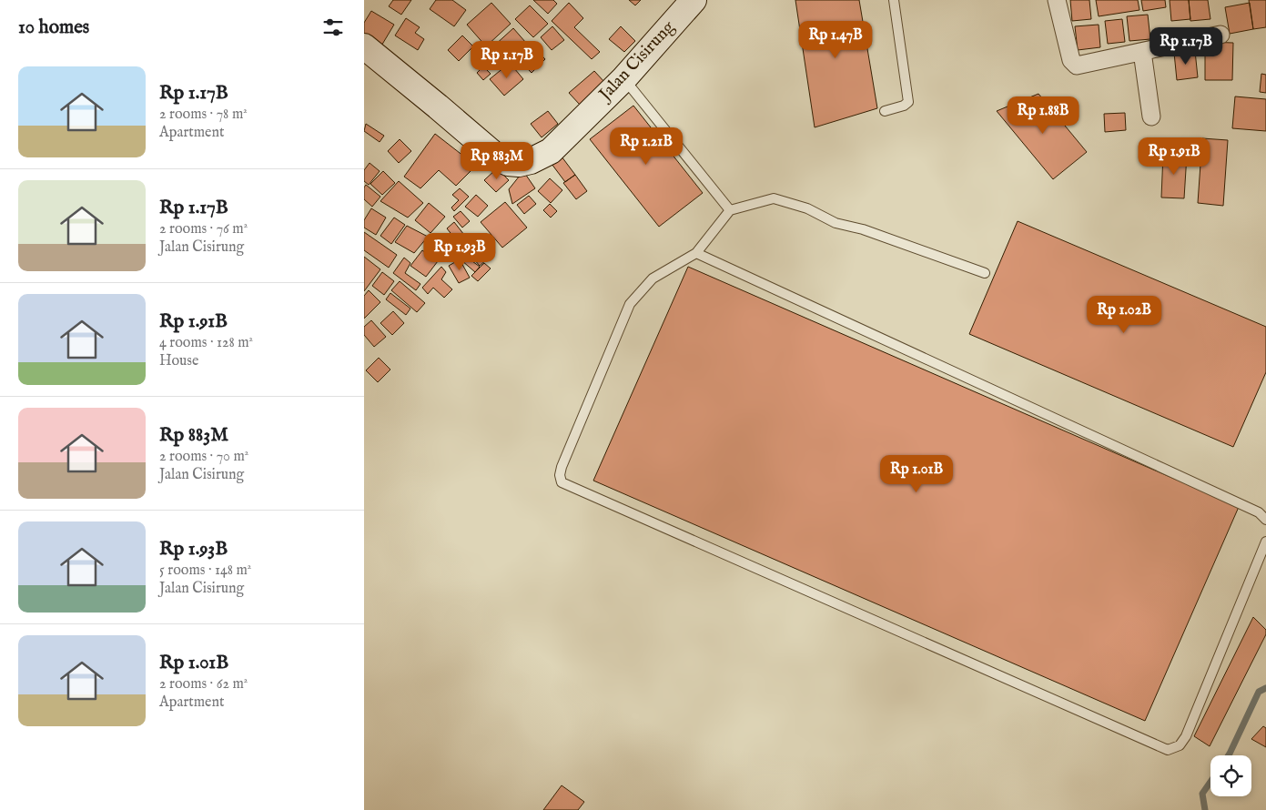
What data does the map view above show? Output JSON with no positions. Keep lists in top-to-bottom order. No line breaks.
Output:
{"streets":{"main road":["Jalan Cisirung"]},"page":{"heading":"10 homes","price":["Rp 1.47B","Rp 1.17B","Rp 1.17B","Rp 1.88B","Rp 1.21B","Rp 1.91B","Rp 883M","Rp 1.93B","Rp 1.02B","Rp 1.01B"],"list":[{"name":"Rp 1.17B","note":"2 rooms · 78 m² · Apartment"},{"name":"Rp 1.17B","note":"2 rooms · 76 m² · Jalan Cisirung"},{"name":"Rp 1.91B","note":"4 rooms · 128 m² · House"},{"name":"Rp 883M","note":"2 rooms · 70 m² · Jalan Cisirung"},{"name":"Rp 1.93B","note":"5 rooms · 148 m² · Jalan Cisirung"},{"name":"Rp 1.01B","note":"2 rooms · 62 m² · Apartment"}]}}
